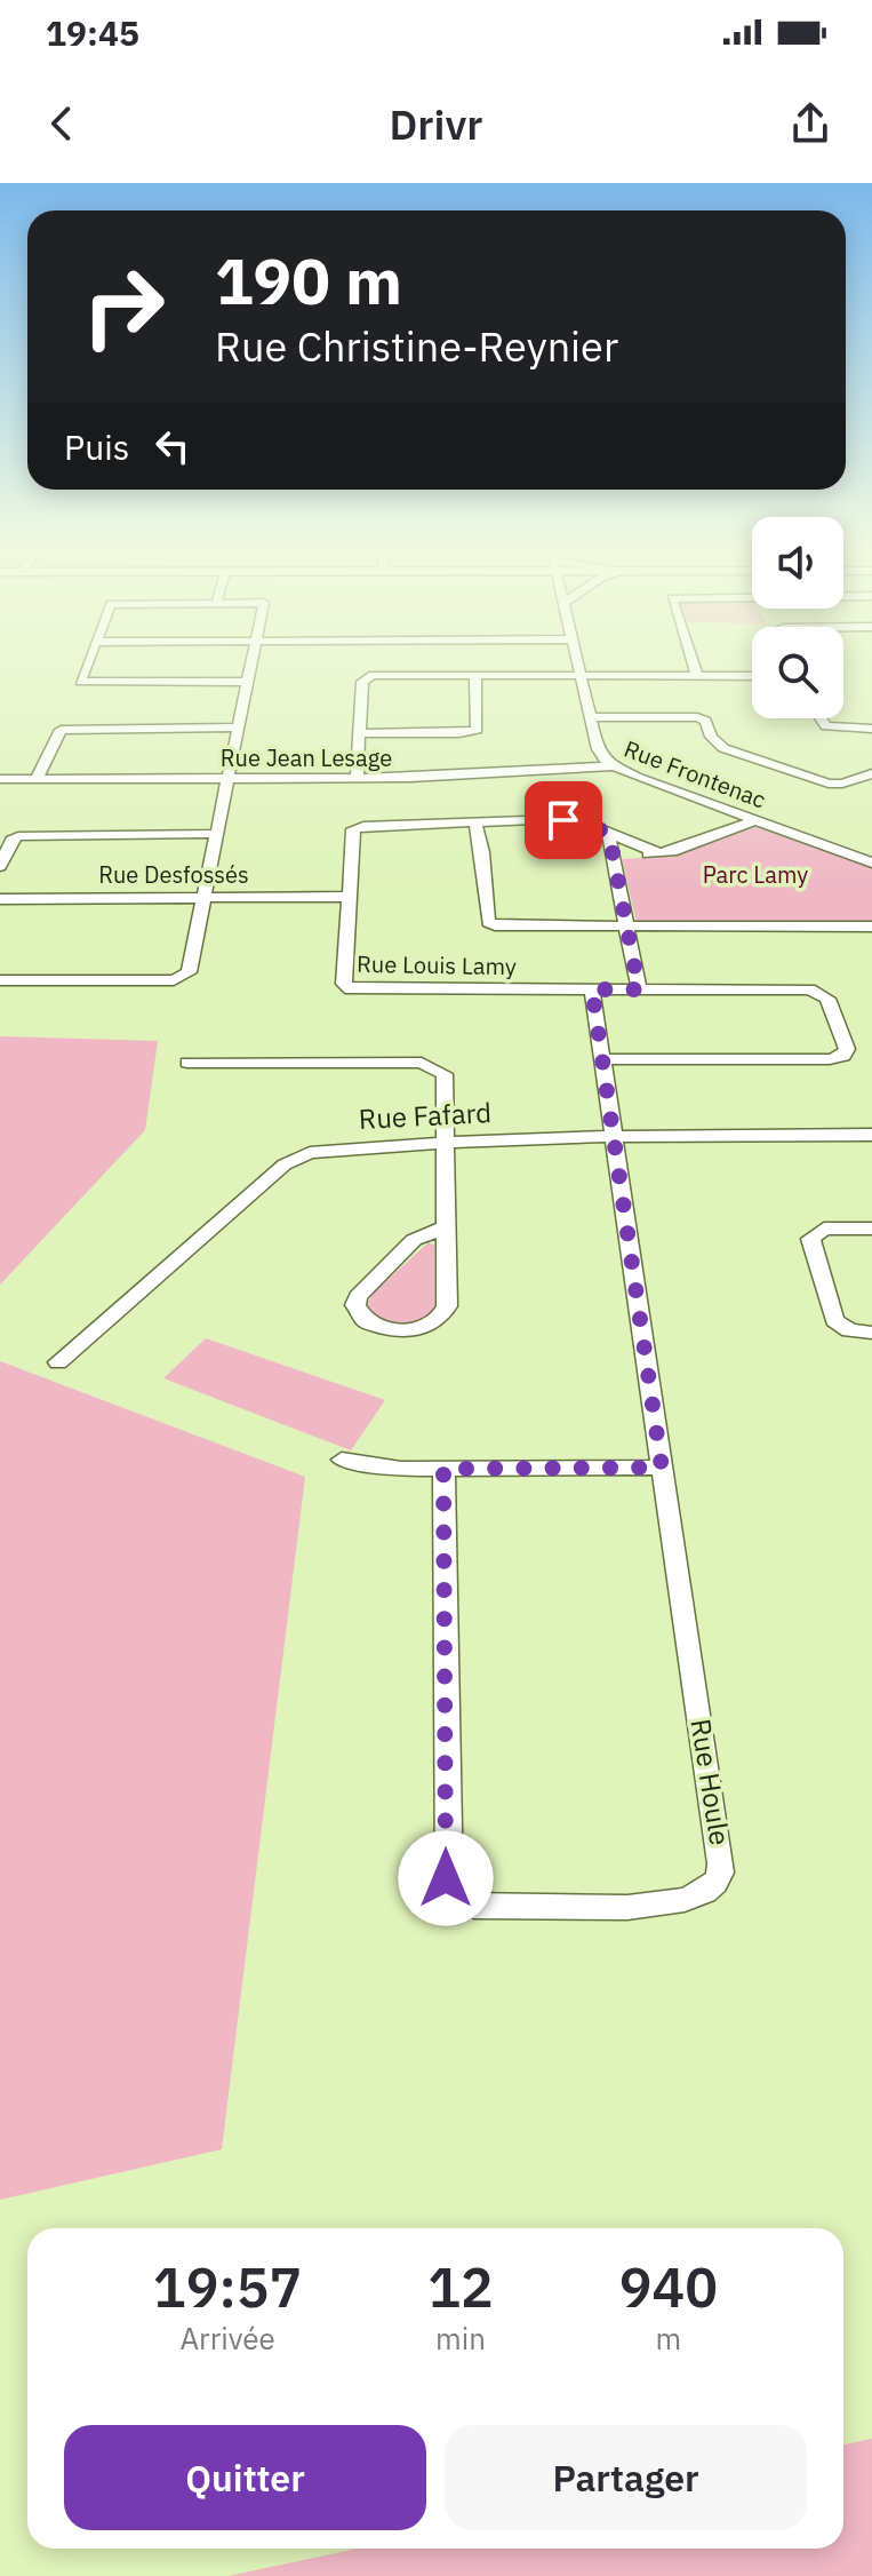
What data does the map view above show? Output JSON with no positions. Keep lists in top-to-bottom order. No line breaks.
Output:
{"streets":{"street":["Rue Jean Lesage","Rue Frontenac","Rue Desfossés","Rue Louis Lamy","Rue Fafard","Rue Houle"]},"crossings":[["Rue Jean Lesage","Rue Frontenac"],["Rue Desfossés","Rue Louis Lamy"],["Rue Louis Lamy","Rue Houle"],["Rue Fafard","Rue Houle"]],"parks":["Parc Lamy"],"page":{"status":"19:45","header":"Drivr","turn":["190 m","Rue Christine-Reynier"],"then":"Puis","eta":["19:57","Arrivée","12","min","940","m"],"buttons":["Quitter","Partager"]}}
